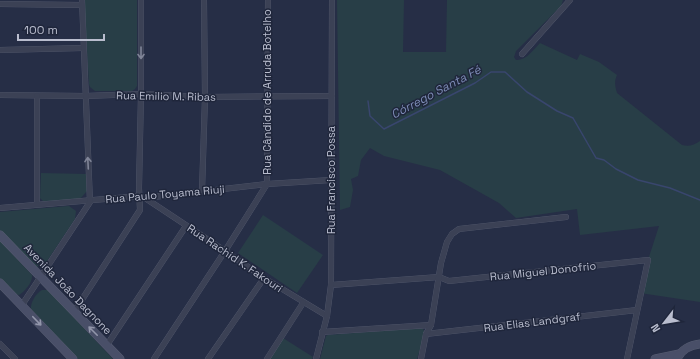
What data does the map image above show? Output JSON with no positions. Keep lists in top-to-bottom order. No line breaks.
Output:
{"streets":{"street":["Rua Cândido de Arruda Botelho","Rua Emilio M. Ribas","Rua Francisco Possa","Rua Paulo Toyama Riuji","Rua Rachid K. Fakouri","Rua Miguel Donofrio","Avenida João Dagnone","Rua Elias Landgraf"]},"crossings":[["Rua Cândido de Arruda Botelho","Rua Emilio M. Ribas"],["Rua Cândido de Arruda Botelho","Rua Paulo Toyama Riuji"],["Rua Emilio M. Ribas","Rua Francisco Possa"],["Rua Francisco Possa","Rua Paulo Toyama Riuji"],["Rua Francisco Possa","Rua Rachid K. Fakouri"],["Rua Francisco Possa","Rua Miguel Donofrio"],["Rua Paulo Toyama Riuji","Rua Rachid K. Fakouri"],["Rua Miguel Donofrio","Rua Elias Landgraf"]],"water":["Córrego Santa Fé"],"scale_bar":"100 m","north":"bottom left"}
